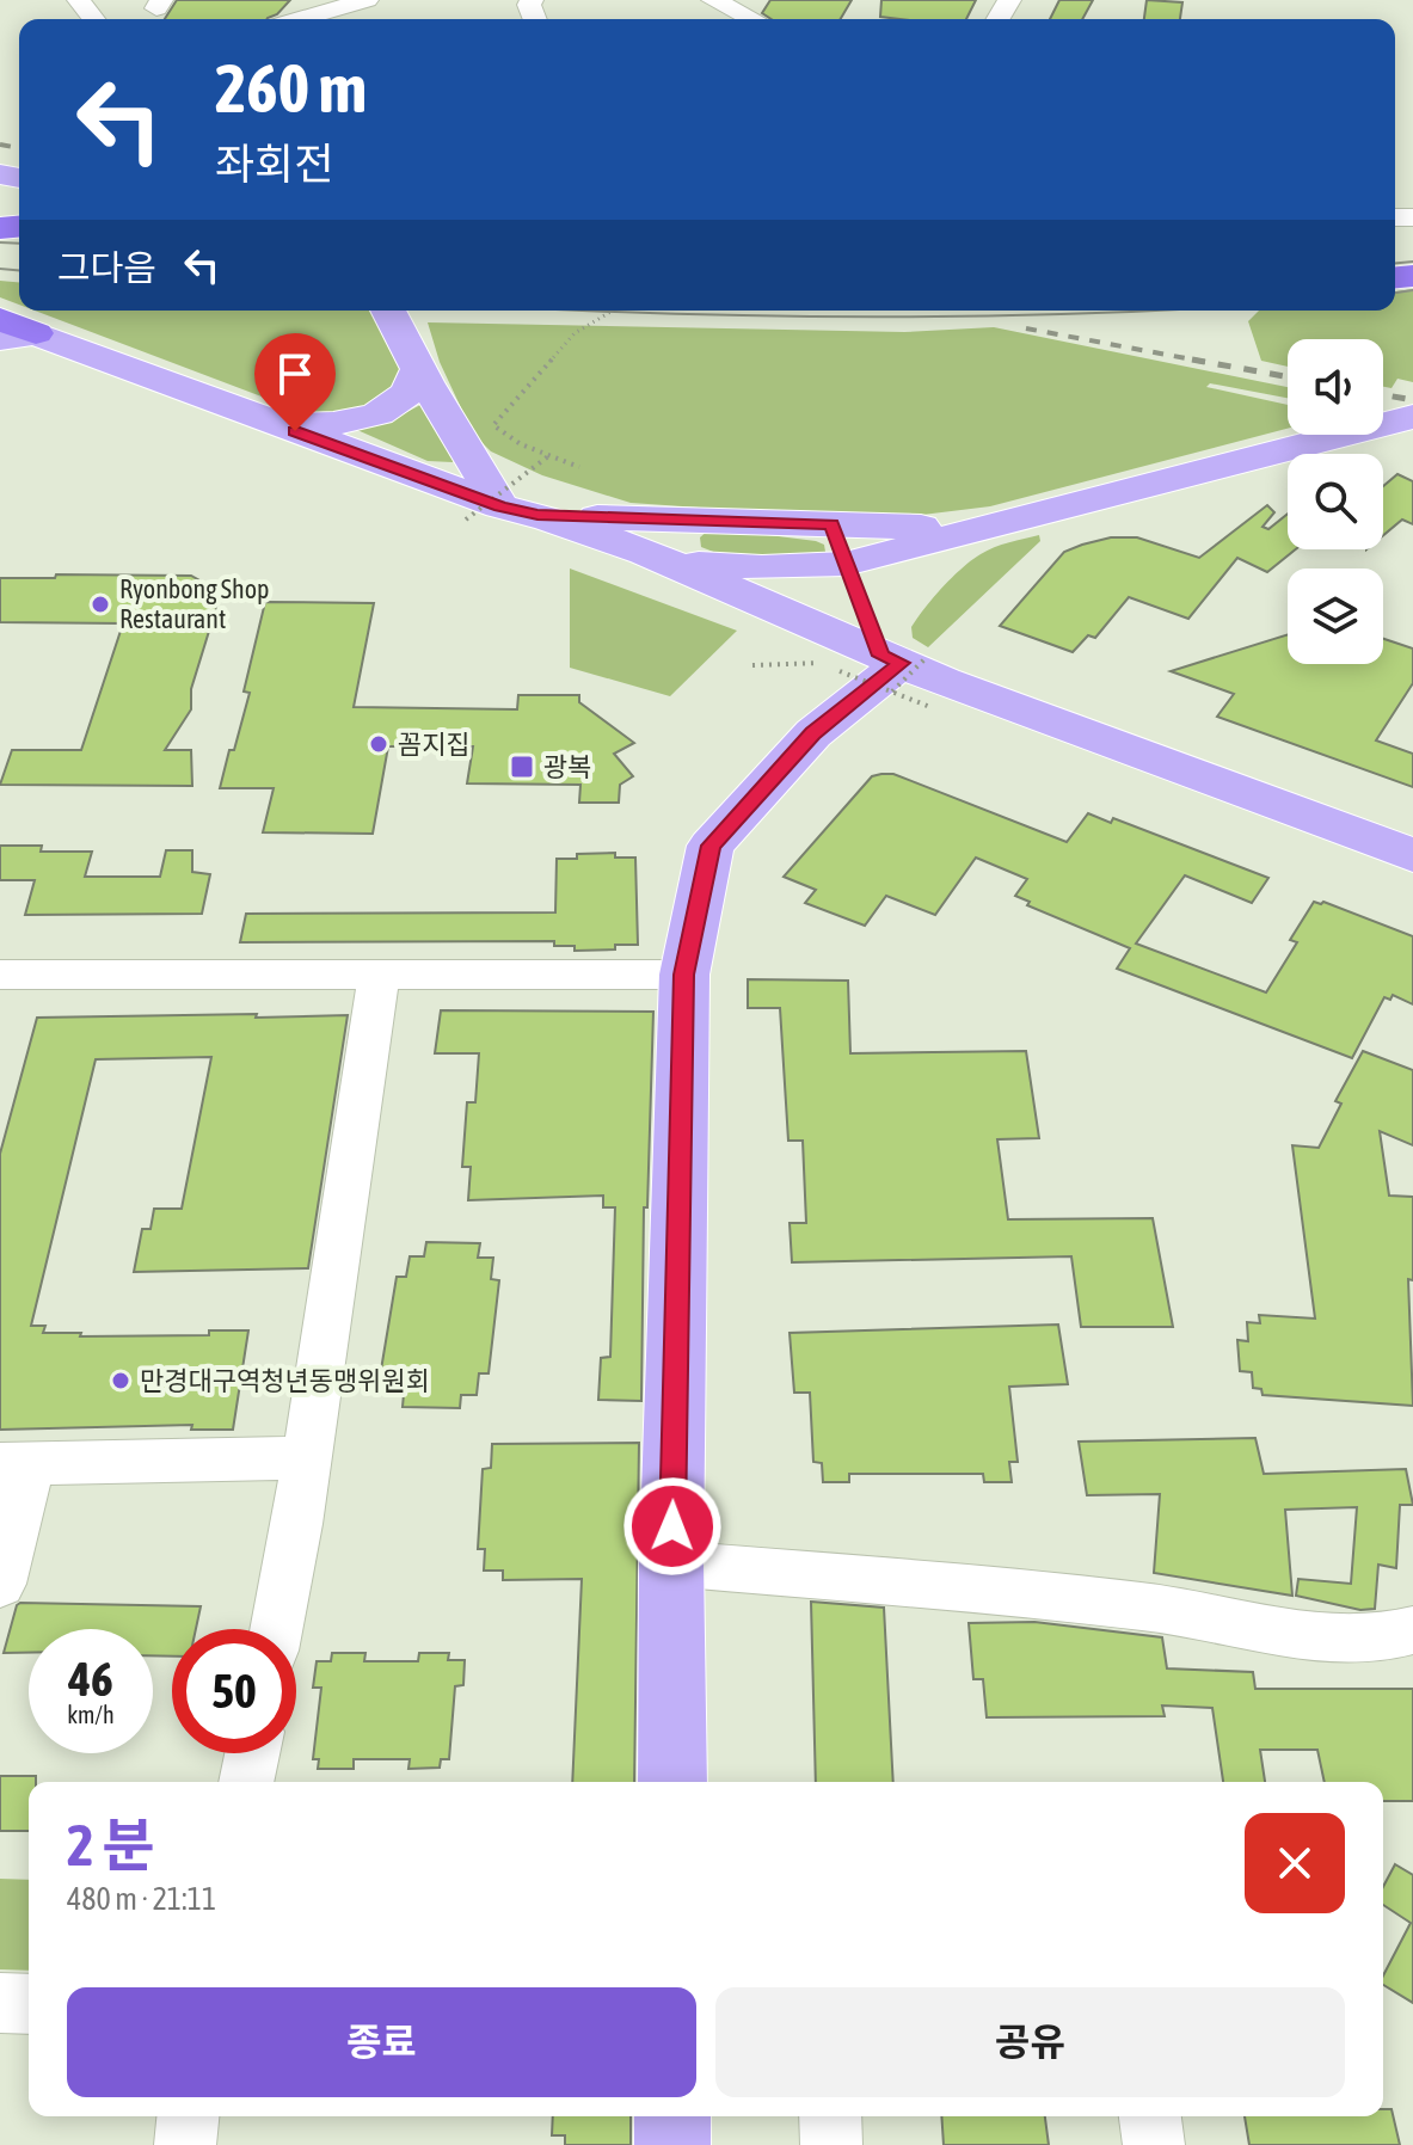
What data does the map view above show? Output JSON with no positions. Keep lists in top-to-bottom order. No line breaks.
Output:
{"places":{"other":["Ryonbong Shop Restaurant","꼼지집","만경대구역청년동맹위원회"],"transit":["광복"]},"page":{"turn":["260 m","좌회전"],"then":"그다음","speed":"46 km/h","limit":"50","heading":["2 분","480 m · 21:11"],"buttons":["종료","공유"]}}
